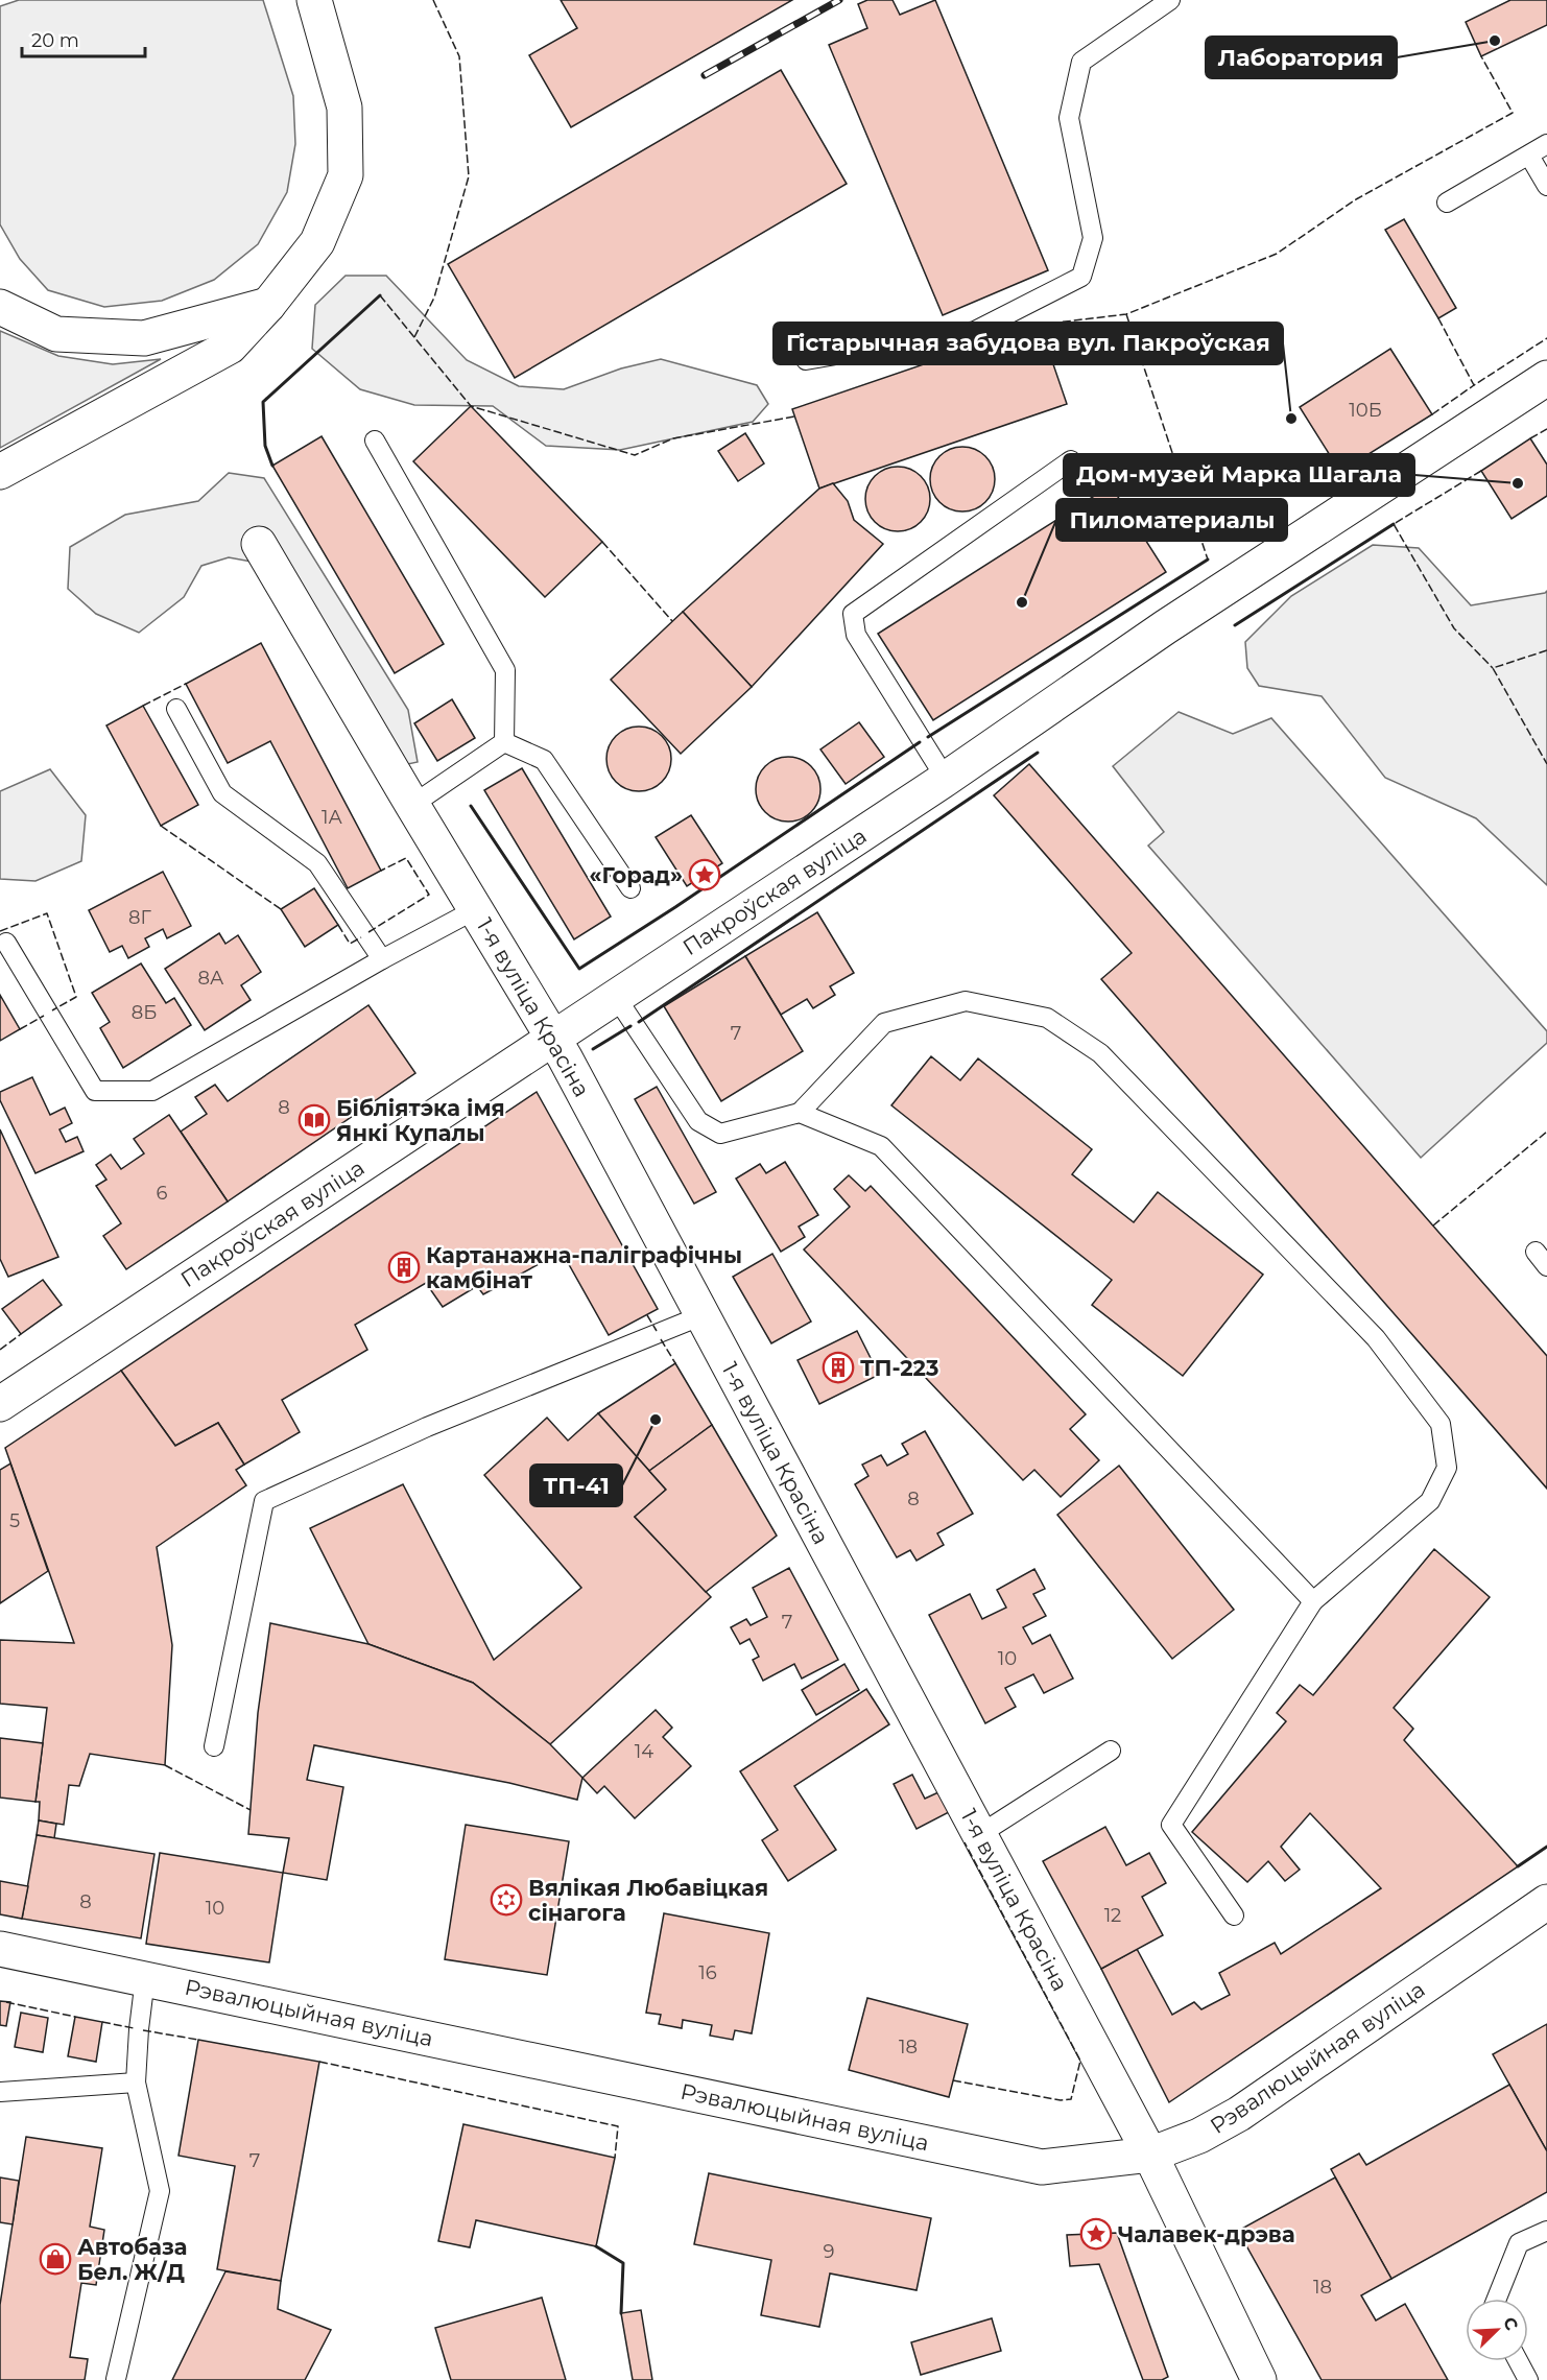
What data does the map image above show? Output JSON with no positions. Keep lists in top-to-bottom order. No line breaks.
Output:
{"streets":{"street":["Пакроўская вуліца","1-я вуліца Красіна","Рэвалюцыйная вуліца"]},"crossings":[["Пакроўская вуліца","1-я вуліца Красіна"],["1-я вуліца Красіна","Рэвалюцыйная вуліца"]],"places":{"other":["Лаборатория","Гістарычная забудова вул. Пакроўская","Дом-музей Марка Шагала","Пиломатериалы","ТП-41"],"place":["«Горад»","Чалавек-дрэва"],"library":["Бібліятэка імя Янкі Купалы"],"building":["Картанажна-паліграфічны камбінат","ТП-223"],"synagogue":["Вялікая Любавіцкая сінагога"],"shop":["Автобаза Бел. Ж/Д"]},"house_numbers":["10Б","1А","8Г","8А","8Б","7","8","6","8","5","7","10","14","8","10","12","16","18","7","9","18"],"scale_bar":"20 m","north":"top right"}
